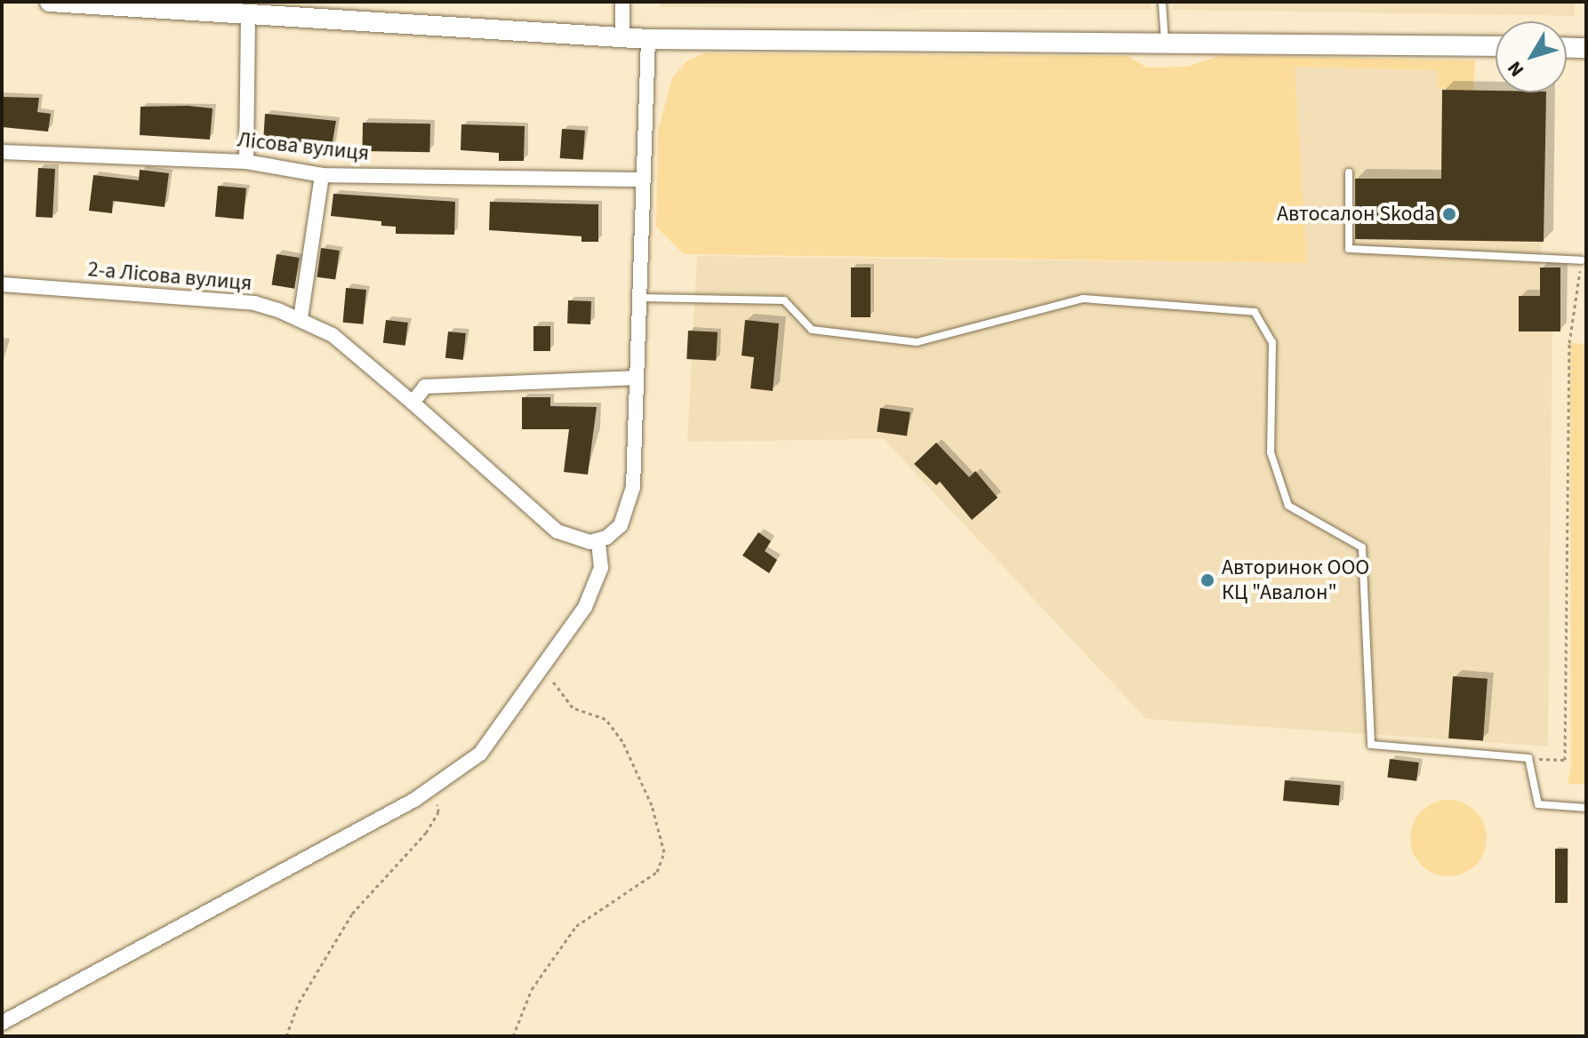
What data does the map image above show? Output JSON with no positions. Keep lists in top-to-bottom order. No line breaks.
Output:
{"streets":{"street":["Лісова вулиця","2-а Лісова вулиця"]},"places":["Автосалон Skoda","Авторинок ООО КЦ \"Авалон\""],"north":"bottom left"}
